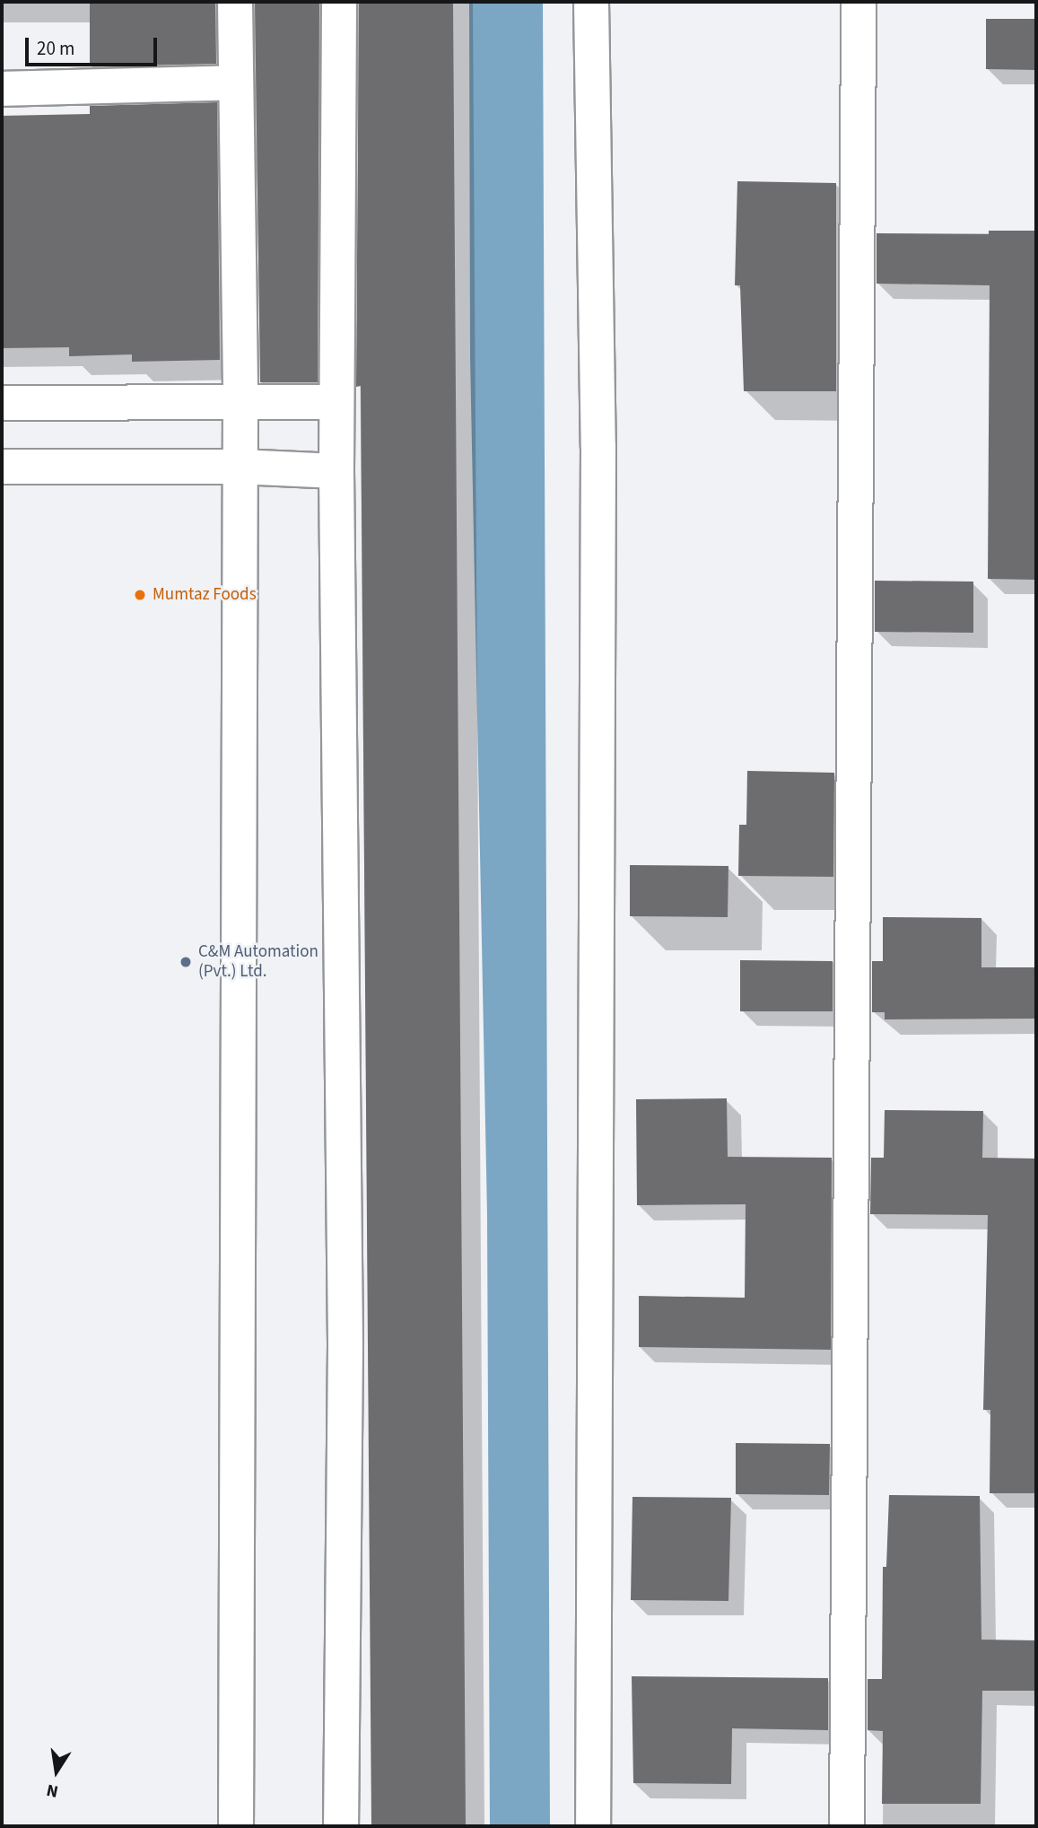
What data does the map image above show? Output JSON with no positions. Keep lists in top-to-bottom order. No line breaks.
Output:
{"places":["Mumtaz Foods","C&M Automation (Pvt.) Ltd."],"scale_bar":"20 m","north":"bottom"}
